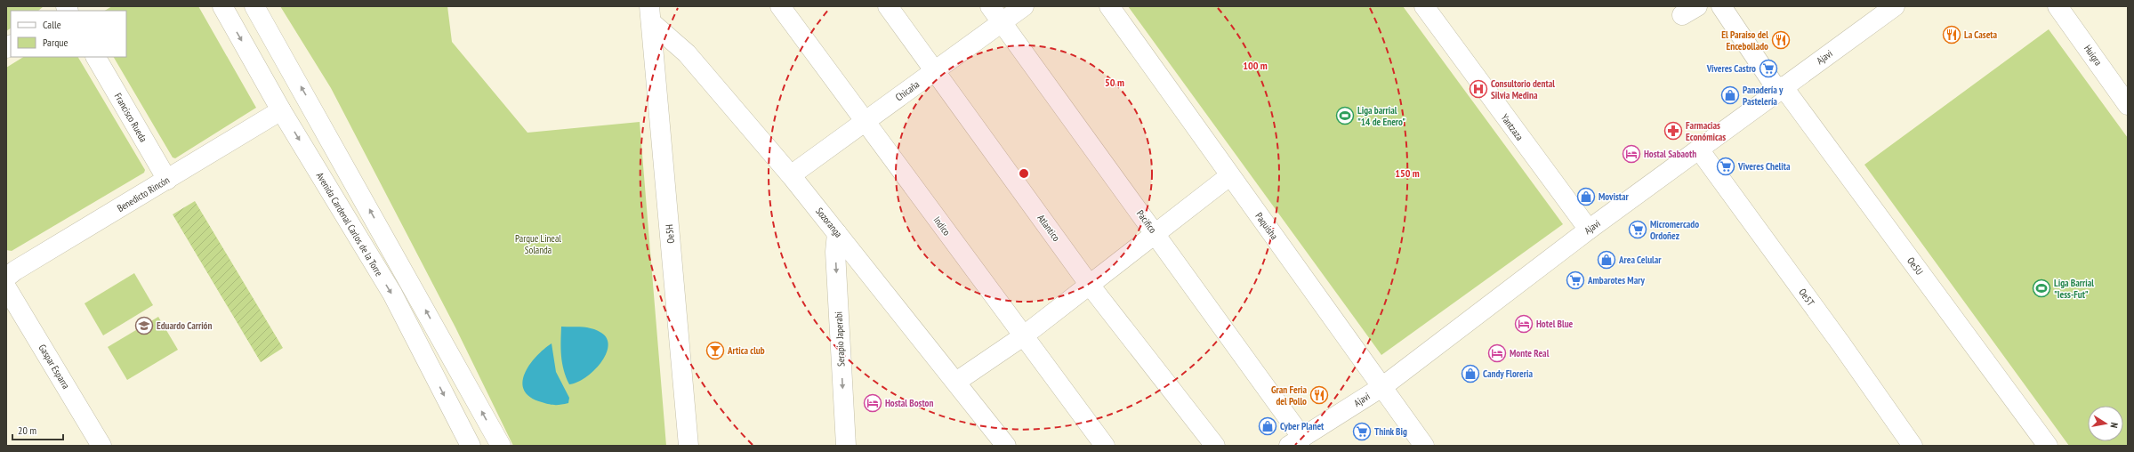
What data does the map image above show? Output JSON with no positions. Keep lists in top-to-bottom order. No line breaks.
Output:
{"streets":{"street":["Huigra","Ajavi","Chicaña","Francisco Rueda","Yantzaza","Benedicto Rincón","Pacifico","Sozoranga","Avenida Cardenal Carlos de la Torre","Indico","Paquisha","Atlantico","Oe5H","Oe5U","Oe5T","Serapio Japerabi","Gaspar Esparra"]},"crossings":[["Ajavi","Yantzaza"],["Ajavi","Pacifico"],["Ajavi","Paquisha"],["Ajavi","Oe5U"],["Ajavi","Oe5T"],["Chicaña","Pacifico"],["Chicaña","Sozoranga"],["Chicaña","Indico"],["Chicaña","Atlantico"],["Francisco Rueda","Benedicto Rincón"],["Benedicto Rincón","Avenida Cardenal Carlos de la Torre"],["Sozoranga","Oe5H"],["Sozoranga","Serapio Japerabi"]],"one_way":["Serapio Japerabi"],"parks":["Parque Lineal Solanda"],"places":{"restaurant":["La Caseta","El Paraiso del Encebollado","Gran Feria del Pollo"],"supermarket":["Víveres Castro","Viveres Chelita","Micromercado Ordoñez","Ambarotes Mary","Think Big"],"hospital":["Consultorio dental Silvia Medina"],"shop":["Panadería y Pastelería","Movistar","Area Celular","Candy Floreria","Cyber Planet"],"sports":["Liga barrial \"14 de Enero\"","Liga Barrial \"Iess-Fut\""],"pharmacy":["Farmacias Económicas"],"hotel":["Hostal Sabaoth","Hotel Blue","Monte Real","Hostal Boston"],"school or university":["Eduardo Carrión"],"bar":["Artica club"]},"legend":["Calle","Parque"],"scale_bar":"20 m","north":"right","rings":["100 m","50 m","150 m"]}
